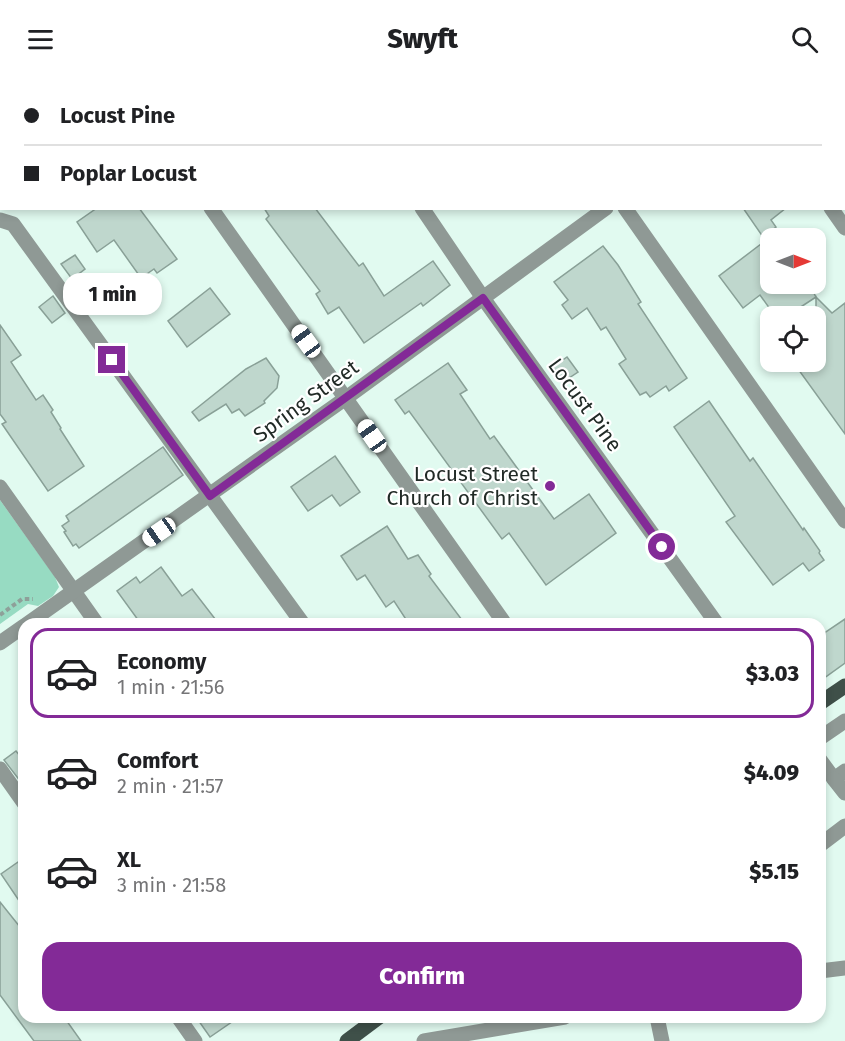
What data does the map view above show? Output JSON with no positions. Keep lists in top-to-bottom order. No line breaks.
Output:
{"streets":{"street":["Spring Street","Locust Pine"]},"crossings":[["Spring Street","Locust Pine"]],"places":["Locust Street Church of Christ"],"north":"right","page":{"header":"Swyft","banner":["Locust Pine","Poplar Locust"],"bubble":"1 min","list":[{"name":"Economy","note":"1 min · 21:56","value":"$3.03"},{"name":"Comfort","note":"2 min · 21:57","value":"$4.09"},{"name":"XL","note":"3 min · 21:58","value":"$5.15"}],"buttons":"Confirm"}}
